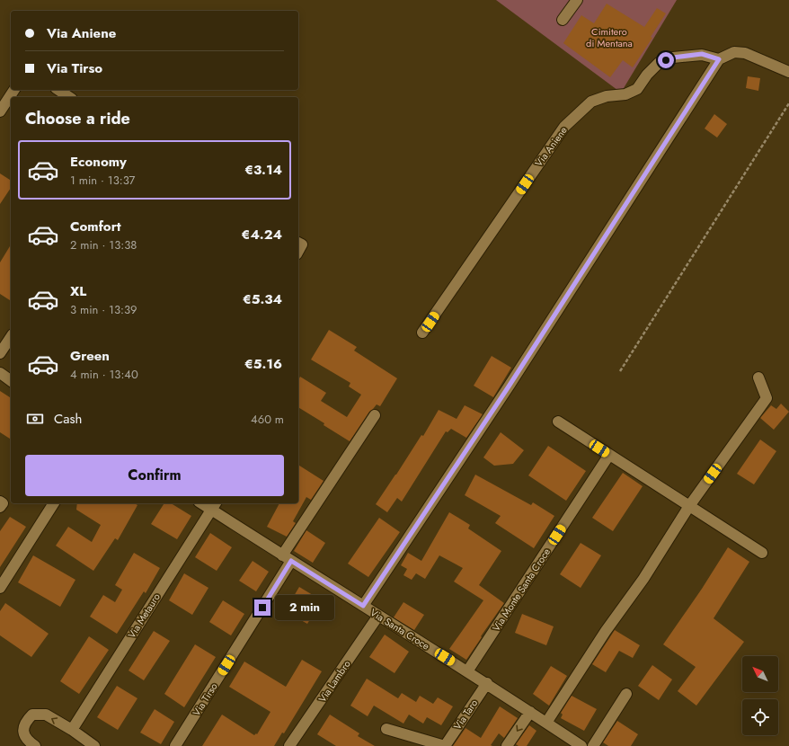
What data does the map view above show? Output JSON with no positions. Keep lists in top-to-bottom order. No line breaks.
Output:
{"streets":{"street":["Via Aniene","Via Monte Santa Croce","Via Metauro","Via Santa Croce","Via Lambro","Via Tirso","Via Taro"]},"crossings":[["Via Monte Santa Croce","Via Santa Croce"],["Via Metauro","Via Santa Croce"],["Via Santa Croce","Via Lambro"],["Via Santa Croce","Via Tirso"],["Via Santa Croce","Via Taro"]],"parks":["Cimitero di Mentana"],"north":"top left","page":{"banner":["Via Aniene","Via Tirso"],"heading":"Choose a ride","list":[{"name":"Economy","note":"1 min · 13:37","value":"€3.14"},{"name":"Comfort","note":"2 min · 13:38","value":"€4.24"},{"name":"XL","note":"3 min · 13:39","value":"€5.34"},{"name":"Green","note":"4 min · 13:40","value":"€5.16"}],"pay":["Cash","460 m"],"buttons":"Confirm","bubble":"2 min"}}
